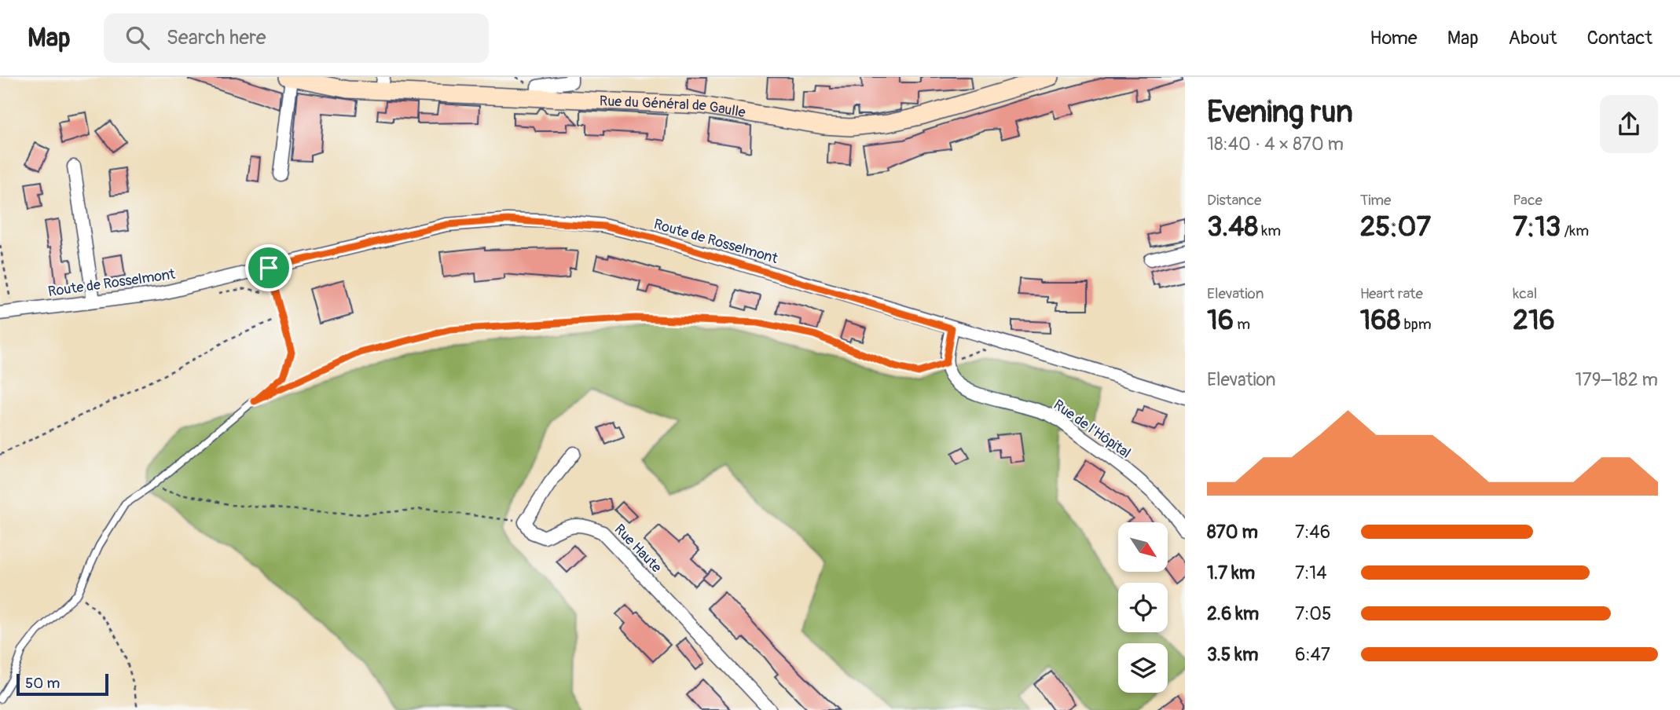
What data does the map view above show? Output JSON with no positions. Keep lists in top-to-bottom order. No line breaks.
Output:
{"streets":{"main road":["Rue du Général de Gaulle"],"street":["Route de Rosselmont","Rue de l'Hôpital","Rue Haute"]},"scale_bar":"50 m","north":"bottom right","page":{"header":"Map","search":"Search here","nav":["Home","Map","About","Contact"],"heading":["Evening run","18:40 · 4 × 870 m"],"stats":[["Distance","3.48 km"],["Time","25:07"],["Pace","7:13 /km"],["Elevation","16 m"],["Heart rate","168 bpm"],["kcal","216"]],"chart":["Elevation","179–182 m"],"list":[{"name":"870 m","note":"7:46"},{"name":"1.7 km","note":"7:14"},{"name":"2.6 km","note":"7:05"},{"name":"3.5 km","note":"6:47"}],"scale":"50 m"}}
